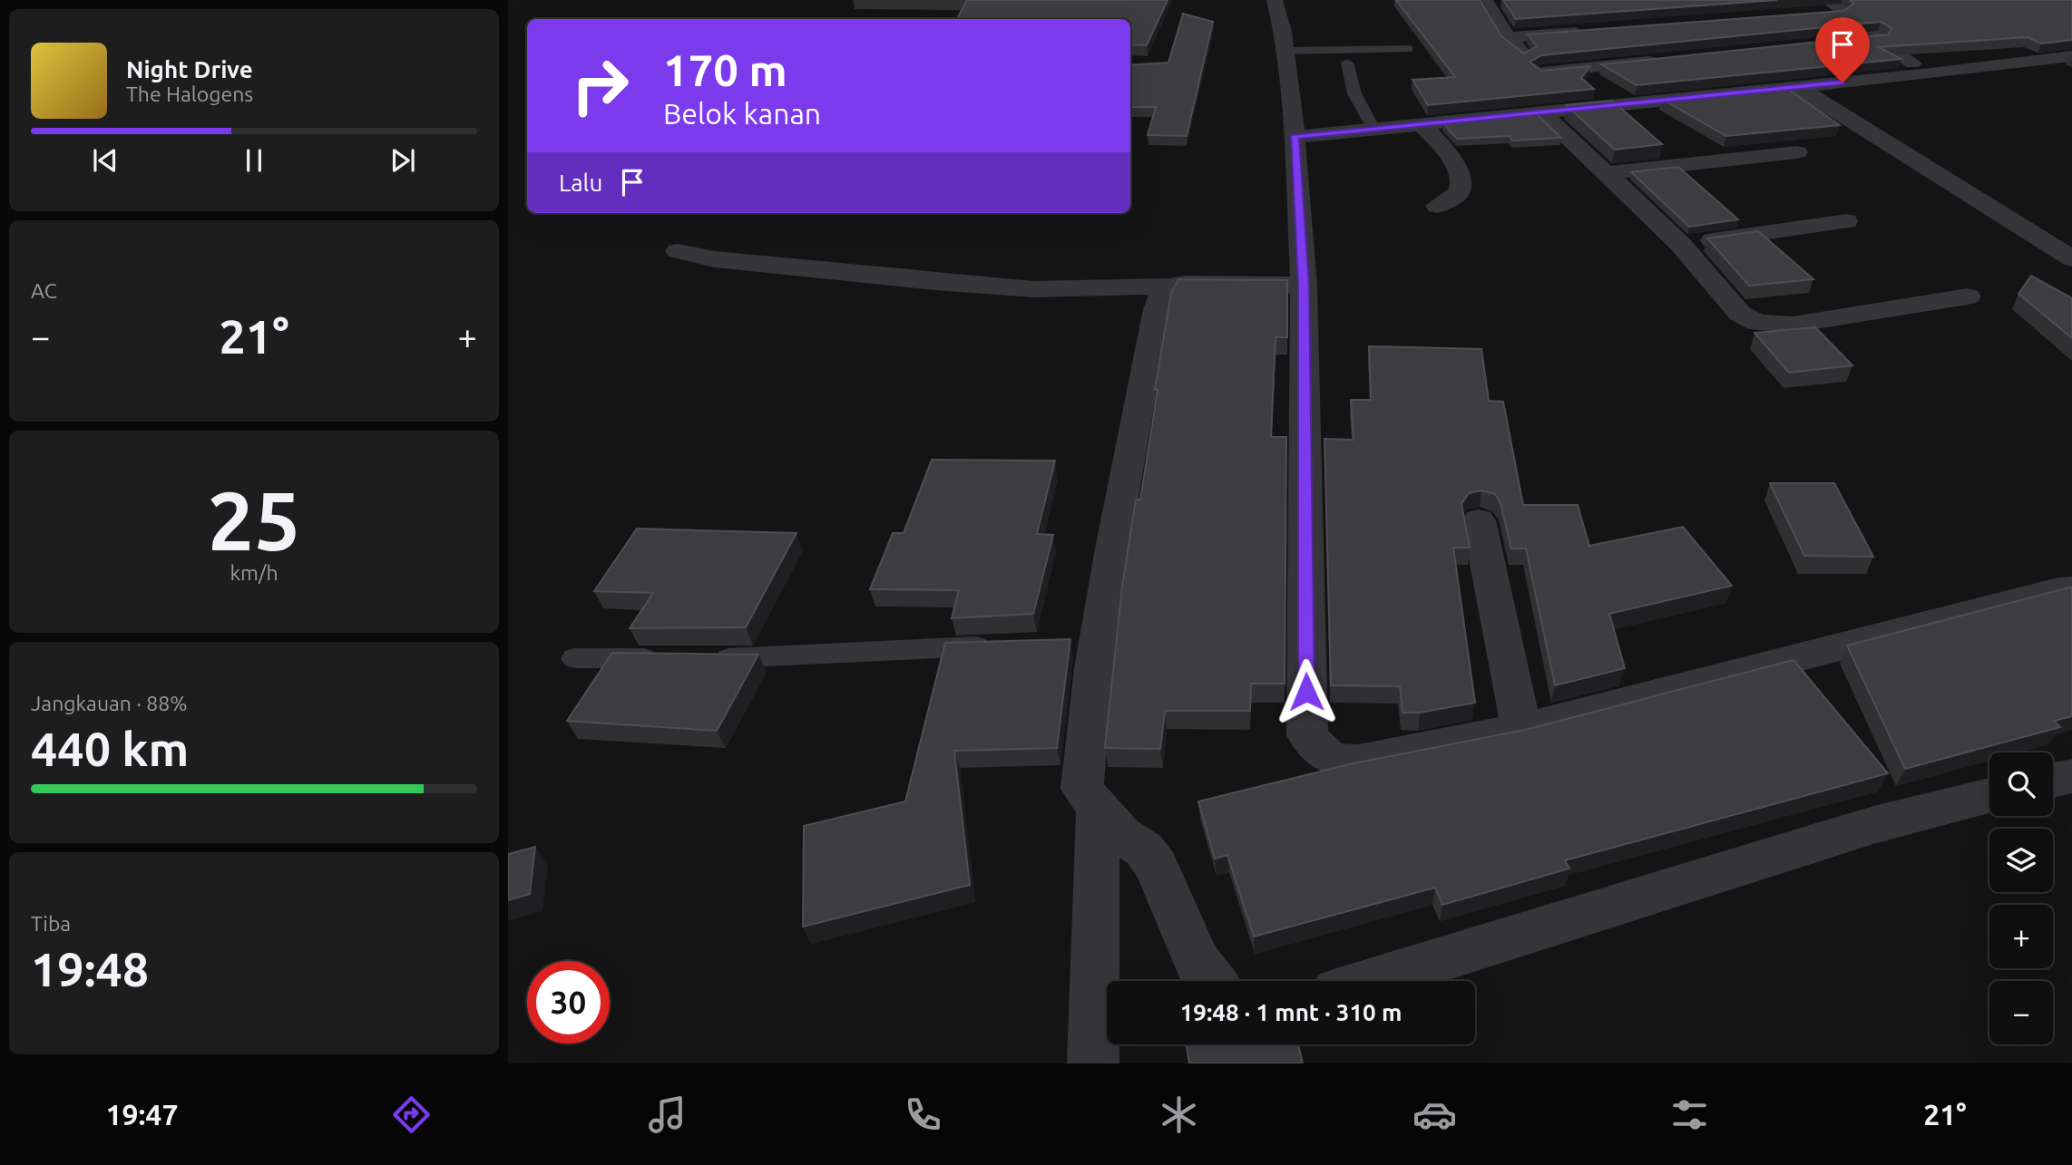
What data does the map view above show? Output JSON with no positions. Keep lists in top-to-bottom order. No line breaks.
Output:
{"page":{"turn":["170 m","Belok kanan"],"song":["Night Drive","The Halogens"],"then":"Lalu","tile":["AC",["25","km/h"],["Jangkauan · 88%","440 km"],["Tiba","19:48"]],"heat":["−","21°","+"],"map_buttons":["+","−"],"limit":"30","trip":"19:48 · 1 mnt · 310 m","tabs":["19:47","21°"]}}
